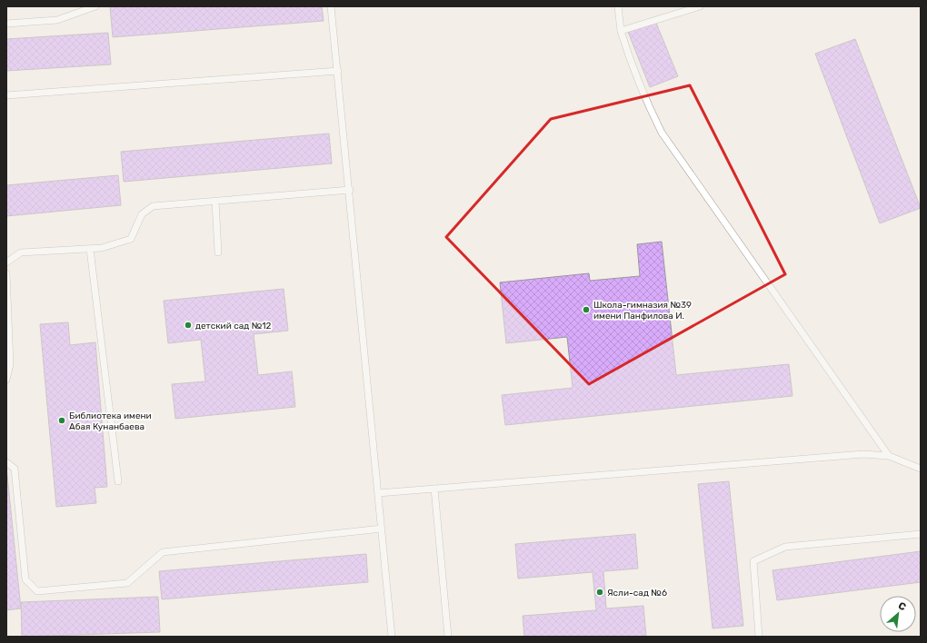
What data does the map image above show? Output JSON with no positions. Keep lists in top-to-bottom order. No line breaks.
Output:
{"places":["Школа-гимназия №39 имени Панфилова И.","детский сад №12","Библиотека имени Абая Кунанбаева","Ясли-сад №6"],"north":"top right"}
